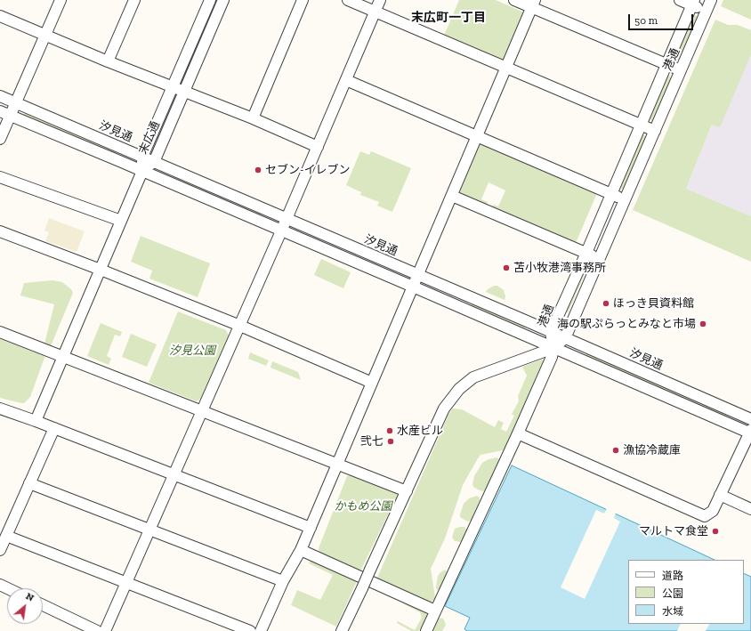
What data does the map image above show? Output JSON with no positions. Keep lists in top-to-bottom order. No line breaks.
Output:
{"streets":{"street":["港通","汐見通","末広通"]},"crossings":[["港通","汐見通"],["汐見通","末広通"]],"districts":["末広町一丁目"],"parks":["汐見公園","かもめ公園"],"places":["セブン-イレブン","苫小牧港湾事務所","ほっき貝資料館","海の駅ぷらっとみなと市場","水産ビル","弐七","漁協冷蔵庫","マルトマ食堂"],"legend":["道路","公園","水域"],"scale_bar":"50 m","north":"top right"}
